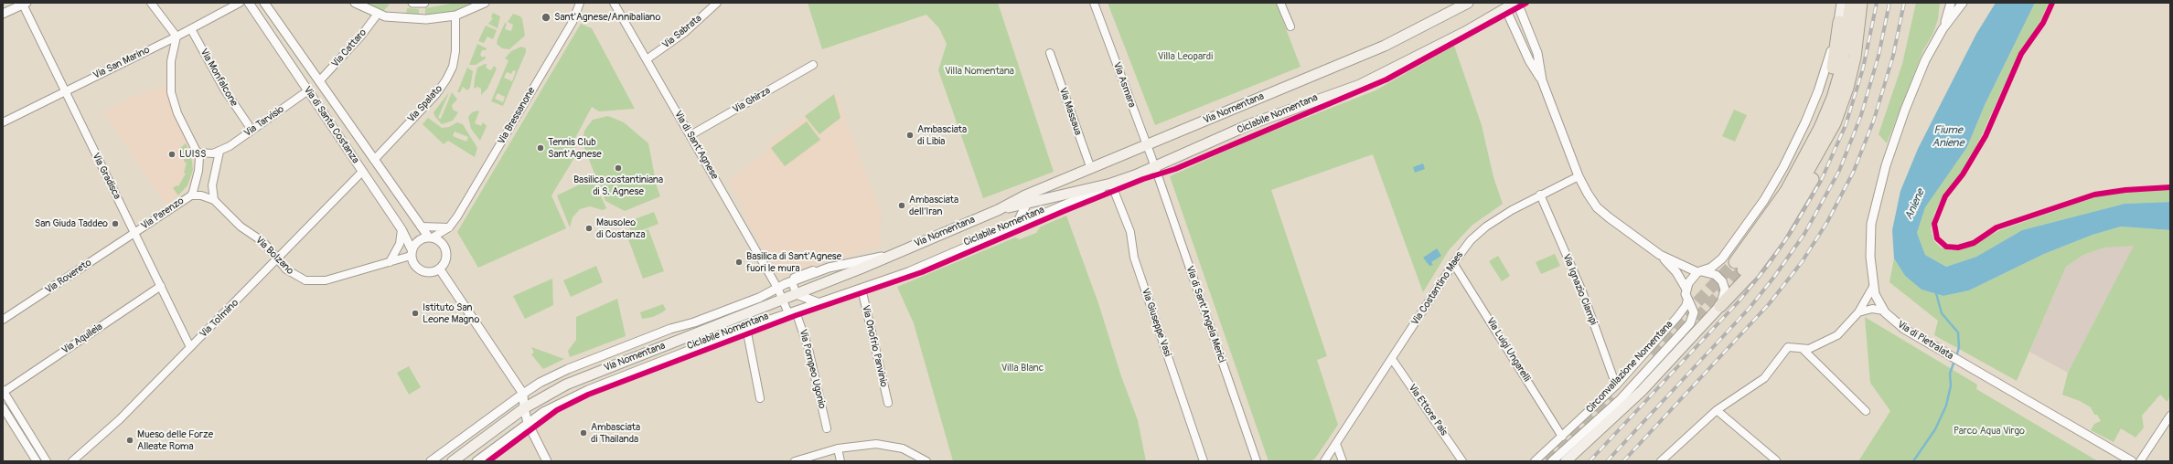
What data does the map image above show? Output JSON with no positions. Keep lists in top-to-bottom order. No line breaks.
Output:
{"streets":{"main road":["Via Nomentana"],"street":["Via Sabrata","Via Cattaro","Via San Marino","Via Monfalcone","Via Asmara","Via Ghirza","Via Spalato","Via Massaua","Via Bressanone","Via Tarvisio","Via di Santa Costanza","Via di Sant'Agnese","Via Gradisca","Via Parenzo","Via Bolzano","Via Rovereto","Via Costantino Maes","Via Ignazio Ciampi","Via di Sant'Angela Merici","Via Tolmino","Via Giuseppe Vasi","Via Aquileia","Via di Pietralata","Via Onofrio Panvinio","Via Luigi Ungarelli","Circonvallazione Nomentana","Via Pompeo Ugonio","Via Ettore Pais"],"cycle path":["Ciclabile Nomentana"]},"crossings":[["Via Sabrata","Via di Sant'Agnese"],["Via Cattaro","Via di Santa Costanza"],["Via San Marino","Via Monfalcone"],["Via San Marino","Via Gradisca"],["Via San Marino","Via Parenzo"],["Via Asmara","Via Nomentana"],["Via Asmara","Via di Sant'Angela Merici"],["Via Ghirza","Via di Sant'Agnese"],["Via Spalato","Via di Santa Costanza"],["Via Nomentana","Via Massaua"],["Via Nomentana","Via di Sant'Agnese"],["Via Nomentana","Via di Sant'Angela Merici"],["Via Nomentana","Via Giuseppe Vasi"],["Via Nomentana","Via Onofrio Panvinio"],["Via Nomentana","Via Pompeo Ugonio"],["Via Bressanone","Via di Santa Costanza"],["Via Bressanone","Via Bolzano"],["Via Tarvisio","Via di Santa Costanza"],["Via di Santa Costanza","Via Bolzano"],["Via di Santa Costanza","Via Tolmino"],["Via di Sant'Agnese","Via Pompeo Ugonio"],["Via Gradisca","Via Parenzo"],["Via Gradisca","Via Rovereto"],["Via Gradisca","Via Tolmino"],["Via Gradisca","Via Aquileia"],["Via Parenzo","Via Bolzano"],["Via Parenzo","Via Rovereto"],["Via Bolzano","Via Tolmino"],["Via Costantino Maes","Via Ignazio Ciampi"],["Via Costantino Maes","Via Luigi Ungarelli"],["Via Costantino Maes","Via Ettore Pais"],["Via Ignazio Ciampi","Circonvallazione Nomentana"],["Via Luigi Ungarelli","Circonvallazione Nomentana"]],"water":["Fiume Aniene","Aniene"],"parks":["Villa Leopardi","Villa Nomentana","Villa Blanc","Parco Aqua Virgo"],"places":["Sant'Agnese/Annibaliano","Ambasciata di Libia","Tennis Club Sant'Agnese","LUISS","Basilica costantiniana di S. Agnese","Ambasciata dell'Iran","San Giuda Taddeo","Mausoleo di Costanza","Basilica di Sant'Agnese fuori le mura","Istituto San Leone Magno","Ambasciata di Thailanda","Mueso delle Forze Alleate Roma"]}
